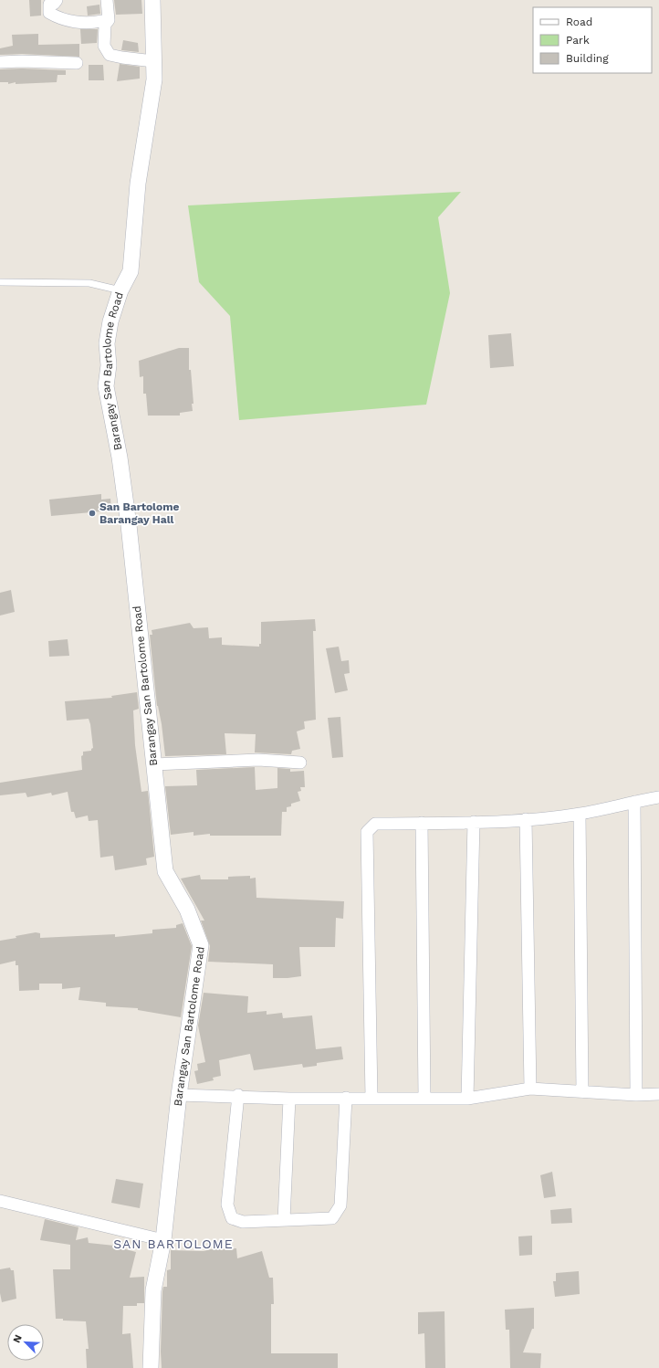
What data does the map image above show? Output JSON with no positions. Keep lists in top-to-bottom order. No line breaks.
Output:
{"streets":{"street":["Barangay San Bartolome Road"]},"districts":["SAN BARTOLOME"],"places":["San Bartolome Barangay Hall"],"legend":["Road","Park","Building"],"north":"top left"}
